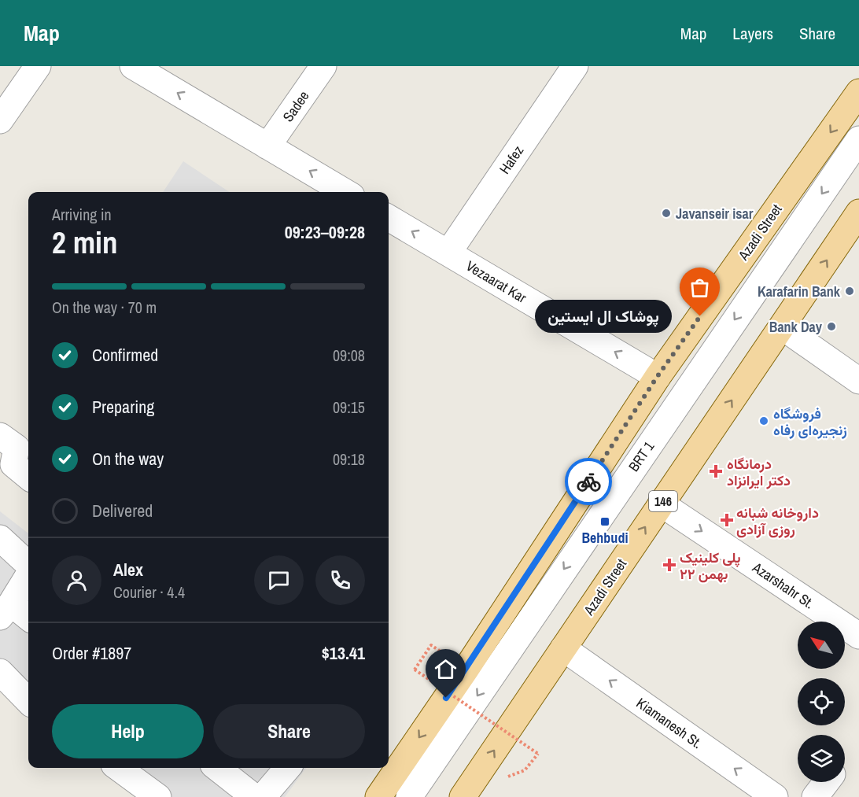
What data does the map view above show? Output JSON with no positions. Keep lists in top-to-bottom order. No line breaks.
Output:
{"streets":{"main road":["Azadi Street","146"],"street":["Sadee","Hafez","Vezaarat Kar","BRT 1","Azarshahr St.","Kiamanesh St."]},"crossings":[["Hafez","Vezaarat Kar"],["Azadi Street","Vezaarat Kar"],["Azadi Street","Azarshahr St."],["Azadi Street","Kiamanesh St."]],"one_way":["Vezaarat Kar","Kiamanesh St."],"places":{"other":["Javanseir isar","Karafarin Bank","پوشاک ال ایستین","Bank Day","فروشگاه زنجیره‌ای رفاه"],"health":["درمانگاه دکتر ایرانزاد","داروخانه شبانه روزی آزادی","پلی کلینیک ۲۲ بهمن"],"transit":["Behbudi"]},"north":"top left","page":{"header":"Map","nav":["Map","Layers","Share"],"heading":["2 min","Arriving in","09:23–09:28"],"panel":["Alex","Courier · 4.4","Order #1897","$13.41"],"bar":"On the way · 70 m","bubble":"پوشاک ال ایستین","list":[["Confirmed","09:08"],["Preparing","09:15"],["On the way","09:18"],"Delivered"],"buttons":["Help","Share"]}}
